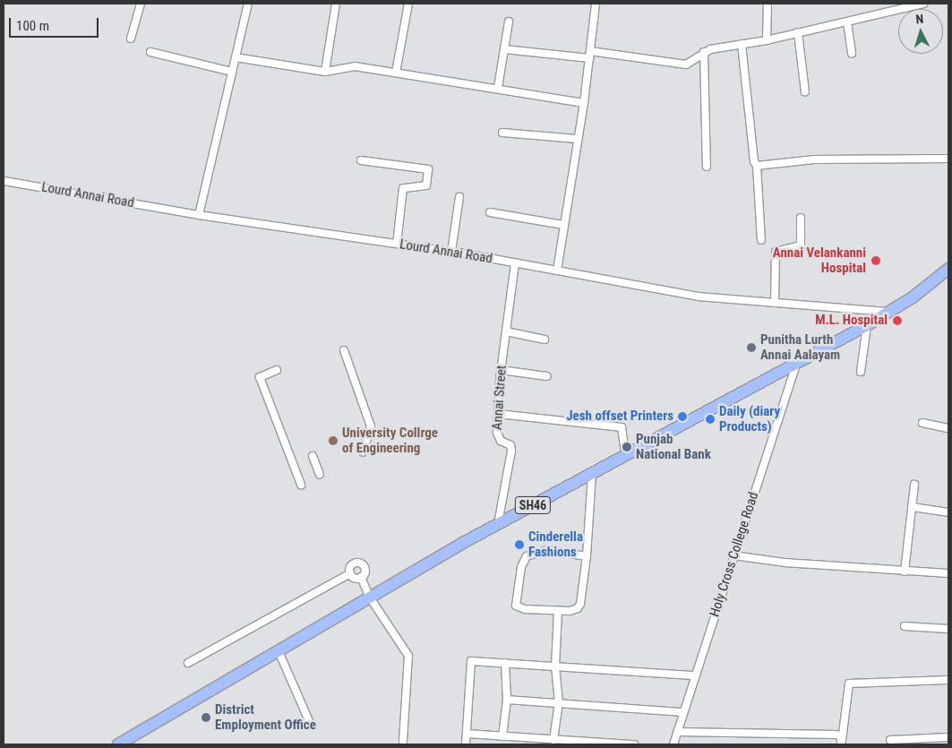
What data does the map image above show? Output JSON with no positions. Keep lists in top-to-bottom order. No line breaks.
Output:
{"streets":{"main road":["SH46"],"street":["Lourd Annai Road","Annai Street","Holy Cross College Road"]},"crossings":[["Lourd Annai Road","Annai Street"],["Lourd Annai Road","SH46"],["Annai Street","SH46"],["SH46","Holy Cross College Road"]],"places":["Annai Velankanni Hospital","M.L. Hospital","Punitha Lurth Annai Aalayam","Jesh offset Printers","Daily (diary Products)","University Collrge of Engineering","Punjab National Bank","Cinderella Fashions","District Employment Office"],"scale_bar":"100 m","north":"top"}
